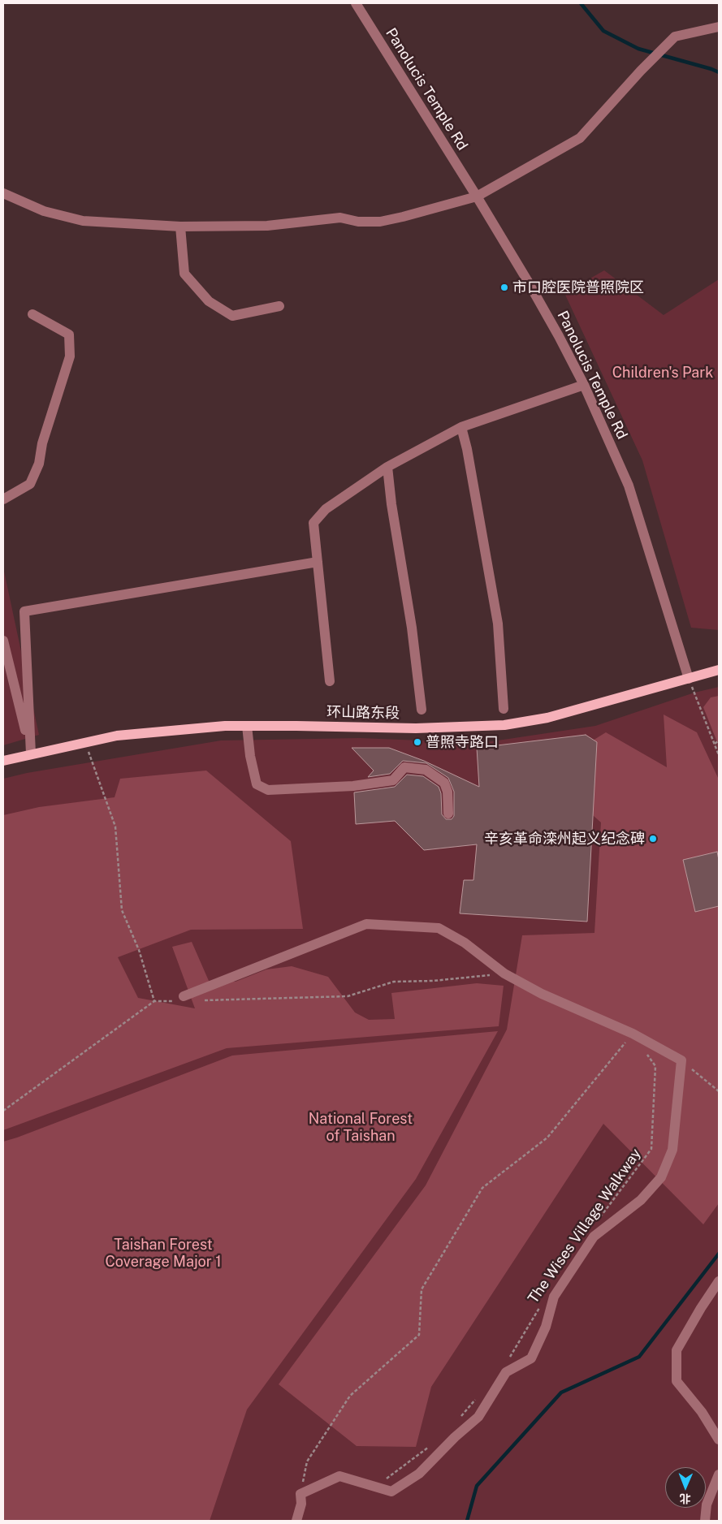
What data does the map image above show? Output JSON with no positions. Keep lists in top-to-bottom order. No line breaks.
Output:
{"streets":{"main road":["环山路东段"],"street":["Panolucis Temple Rd"],"path":["The Wises Village Walkway"]},"crossings":[["Panolucis Temple Rd","环山路东段"]],"parks":["Children's Park","National Forest of Taishan","Taishan Forest Coverage Major 1"],"places":["市口腔医院普照院区","普照寺路口","辛亥革命滦州起义纪念碑"],"north":"bottom"}
